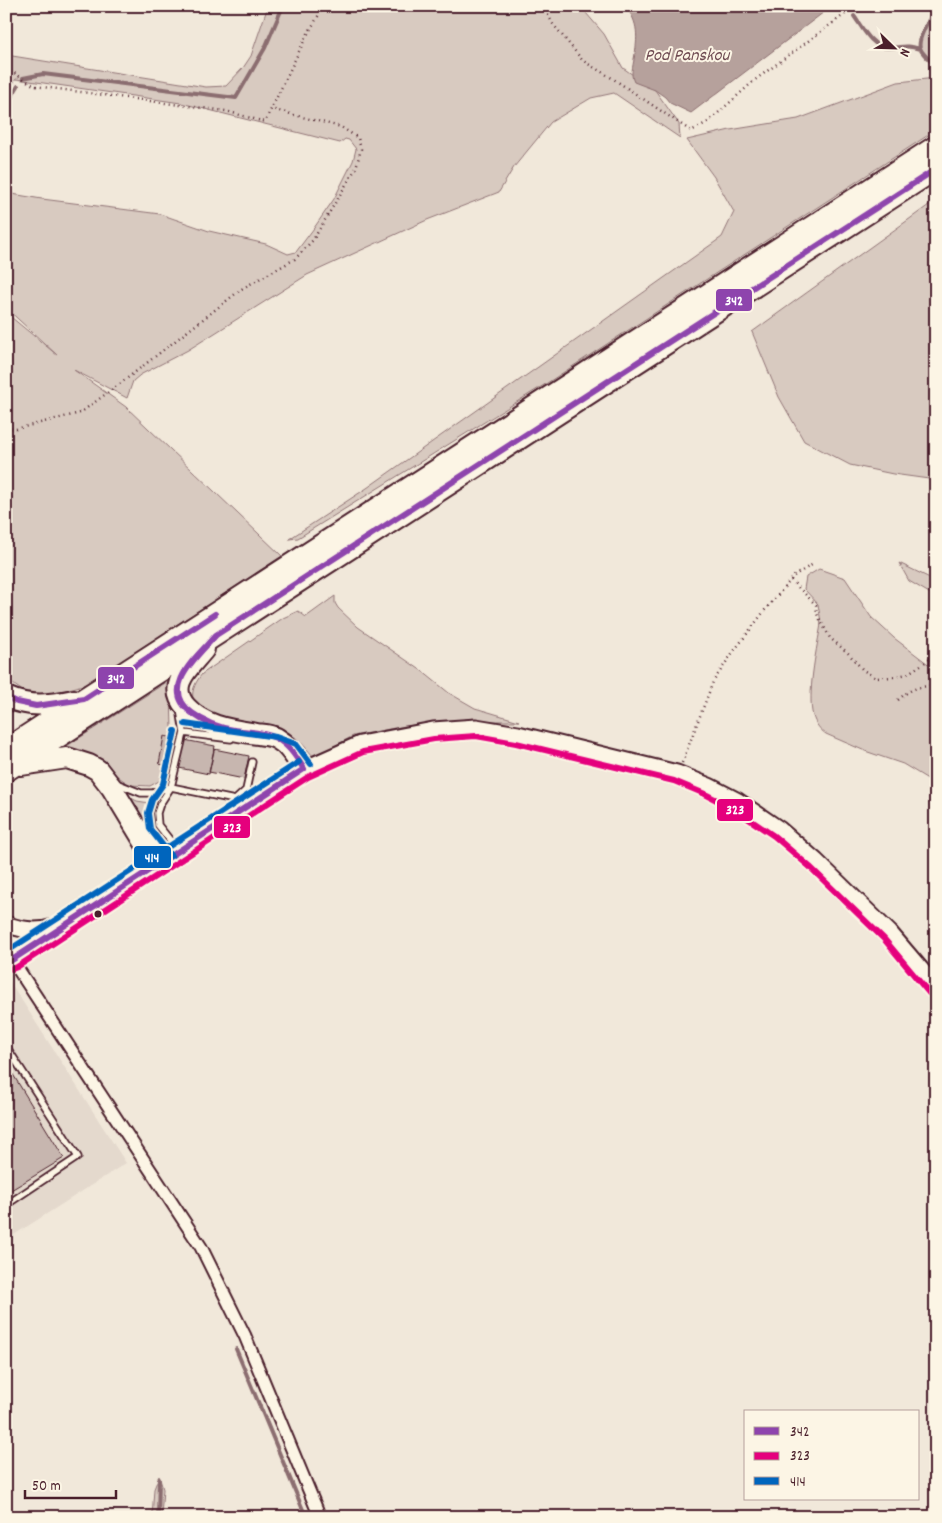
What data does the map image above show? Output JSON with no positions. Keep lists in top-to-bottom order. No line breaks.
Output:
{"water":["Pod Panskou"],"lines":["transit line 342","transit line 414","transit line 323"],"legend":["342","323","414"],"scale_bar":"50 m","north":"bottom right"}
